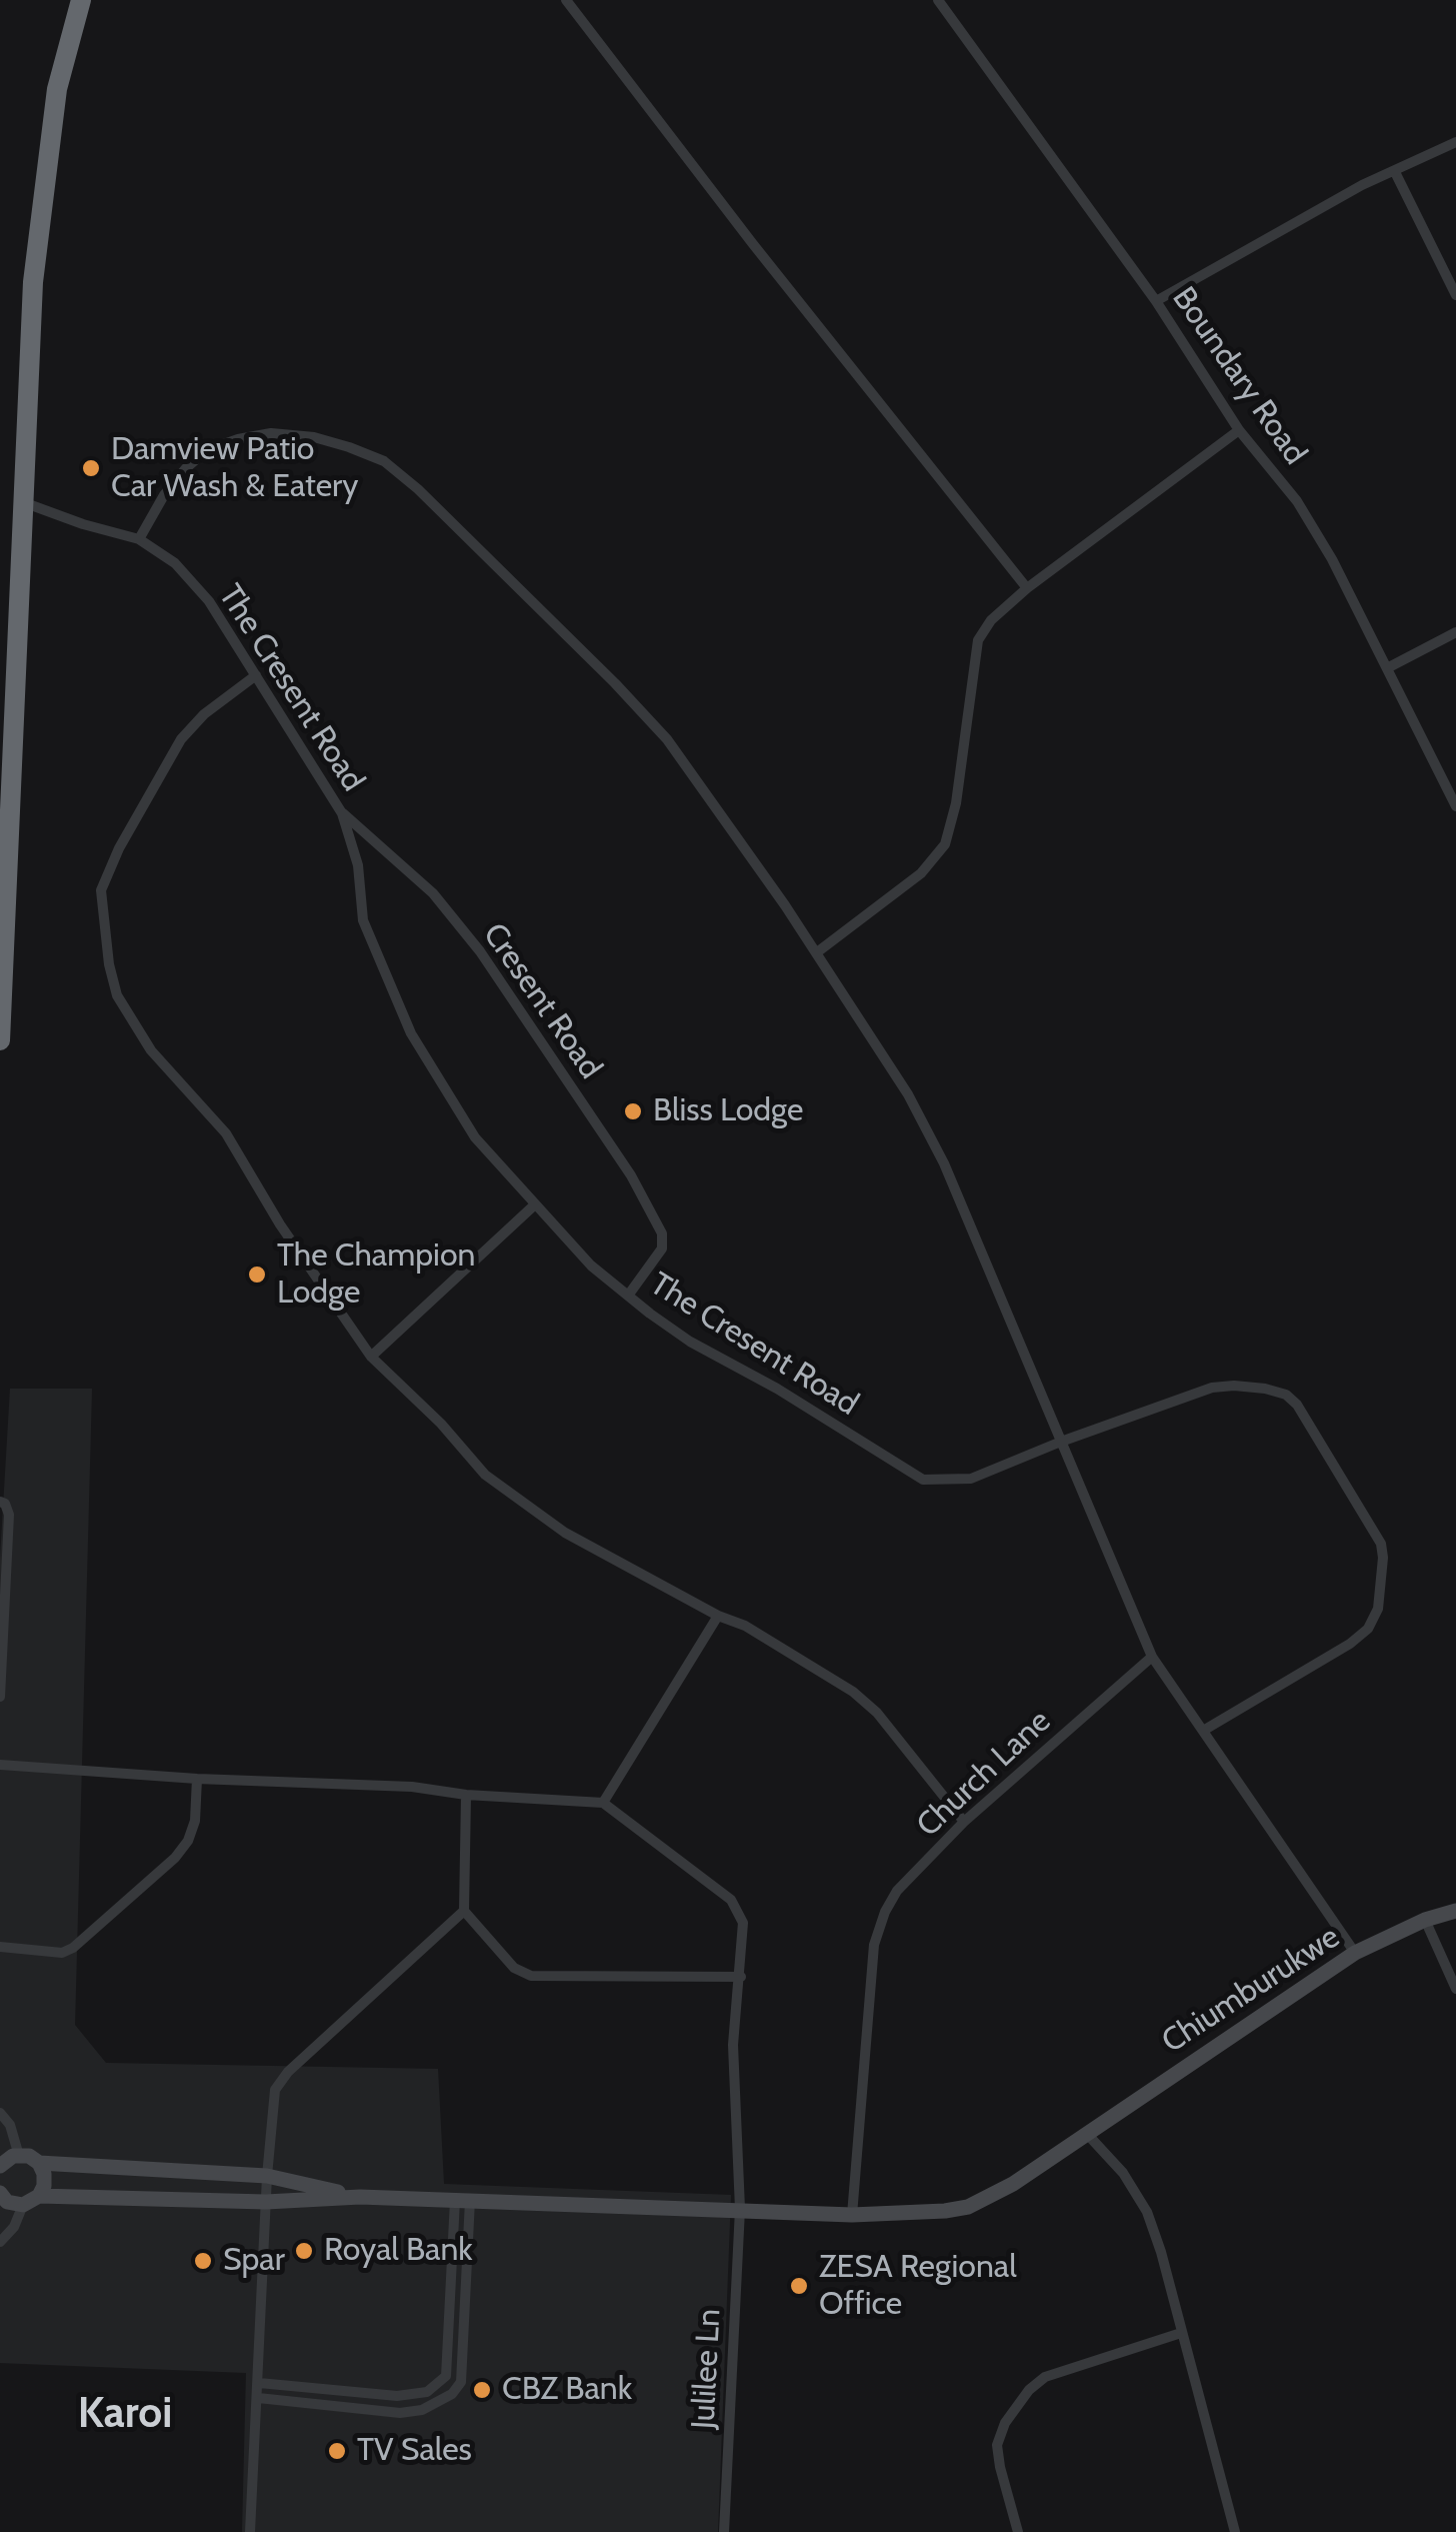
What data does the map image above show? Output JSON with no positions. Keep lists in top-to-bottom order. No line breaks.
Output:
{"streets":{"street":["Boundary Road","The Cresent Road","Cresent Road","Church Lane","Chiumburukwe","Julilee Ln"]},"crossings":[["The Cresent Road","Cresent Road"],["Church Lane","Chiumburukwe"],["Chiumburukwe","Julilee Ln"]],"districts":["Karoi"],"places":["Damview Patio Car Wash & Eatery","Bliss Lodge","The Champion Lodge","Royal Bank","Spar","ZESA Regional Office","CBZ Bank","TV Sales"]}
